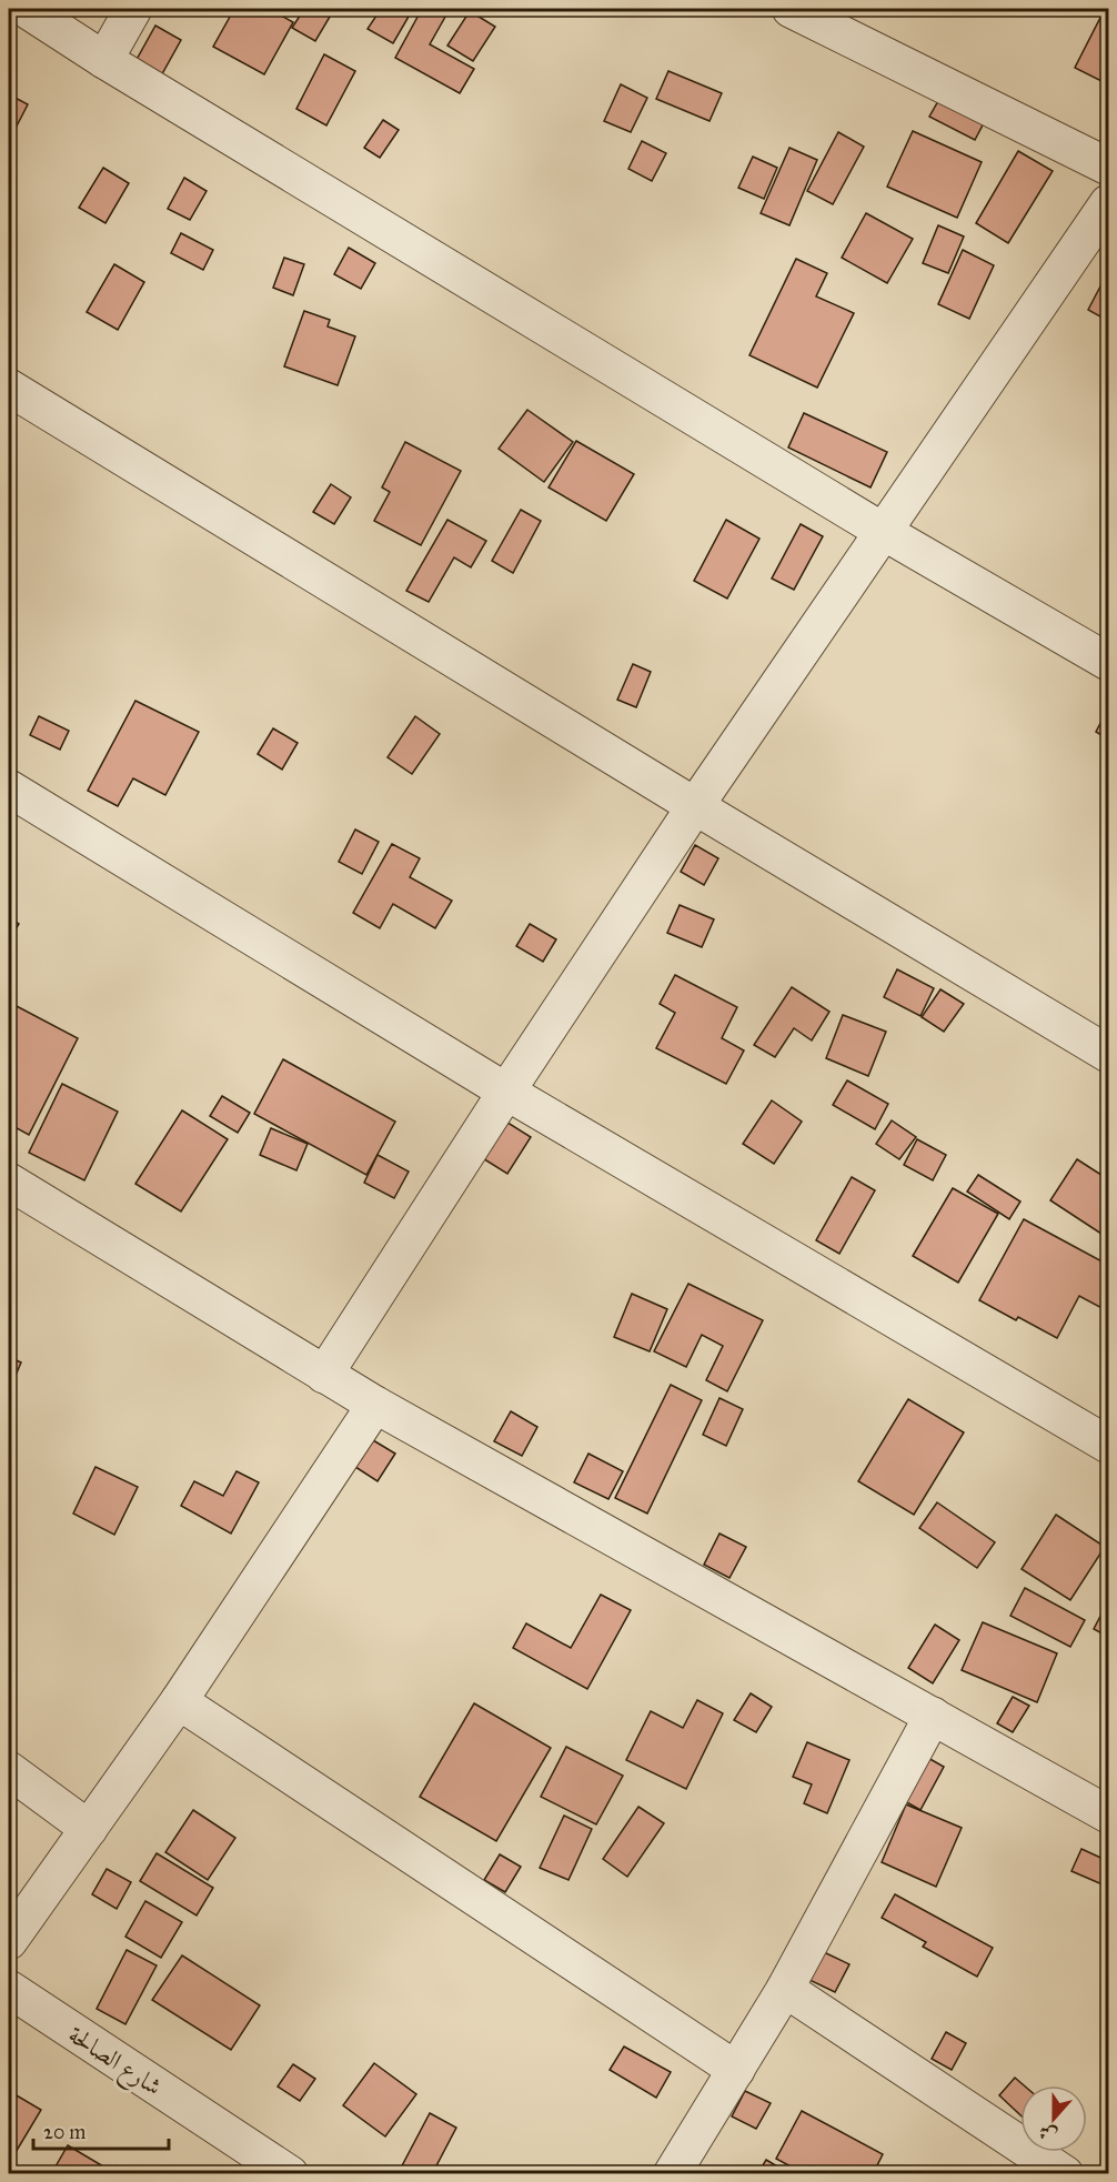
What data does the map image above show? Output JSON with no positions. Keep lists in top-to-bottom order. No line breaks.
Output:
{"streets":{"street":["شارع الصالحة"]},"scale_bar":"20 m","north":"bottom"}
